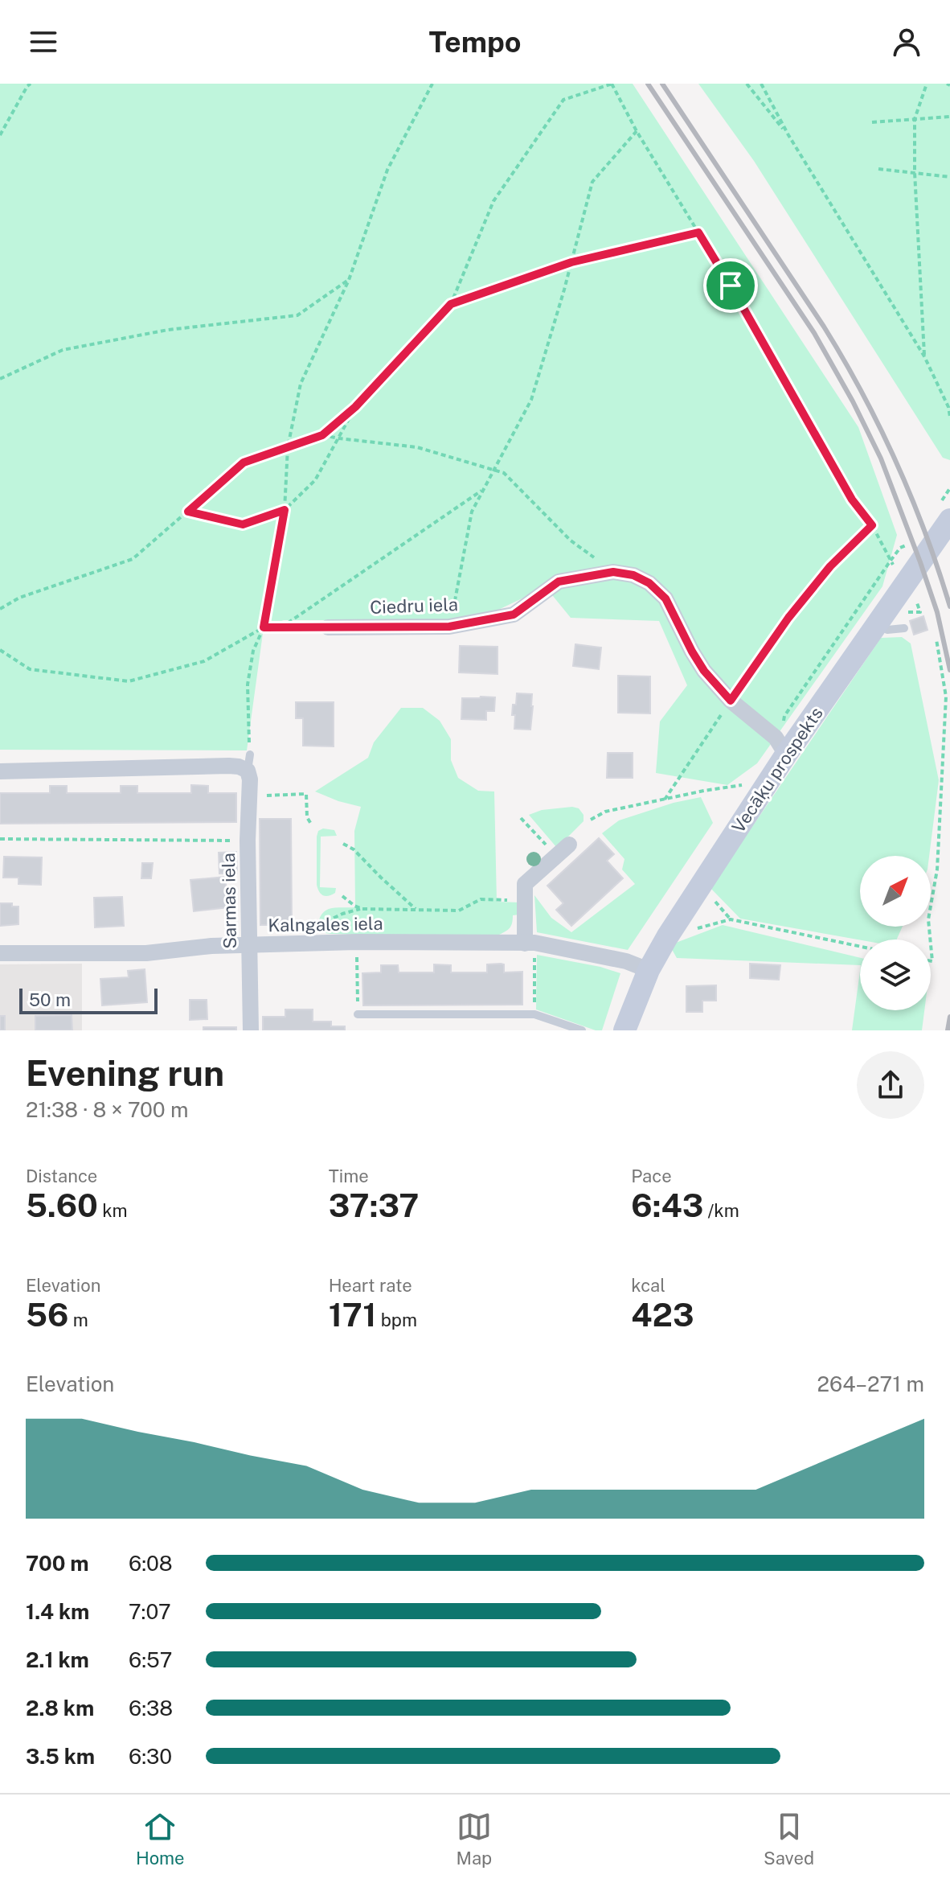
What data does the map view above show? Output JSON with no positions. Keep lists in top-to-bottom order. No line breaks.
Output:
{"streets":{"main road":["Vecāķu prospekts"],"street":["Ciedru iela","Sarmas iela","Kalngales iela"]},"crossings":[["Ciedru iela","Vecāķu prospekts"],["Vecāķu prospekts","Kalngales iela"],["Sarmas iela","Kalngales iela"]],"scale_bar":"50 m","north":"top right","page":{"header":"Tempo","scale":"50 m","heading":["Evening run","21:38 · 8 × 700 m"],"stats":[["Distance","5.60 km"],["Time","37:37"],["Pace","6:43 /km"],["Elevation","56 m"],["Heart rate","171 bpm"],["kcal","423"]],"chart":["Elevation","264–271 m"],"list":[{"name":"700 m","note":"6:08"},{"name":"1.4 km","note":"7:07"},{"name":"2.1 km","note":"6:57"},{"name":"2.8 km","note":"6:38"},{"name":"3.5 km","note":"6:30"}],"tabs":["Home","Map","Saved"]}}
